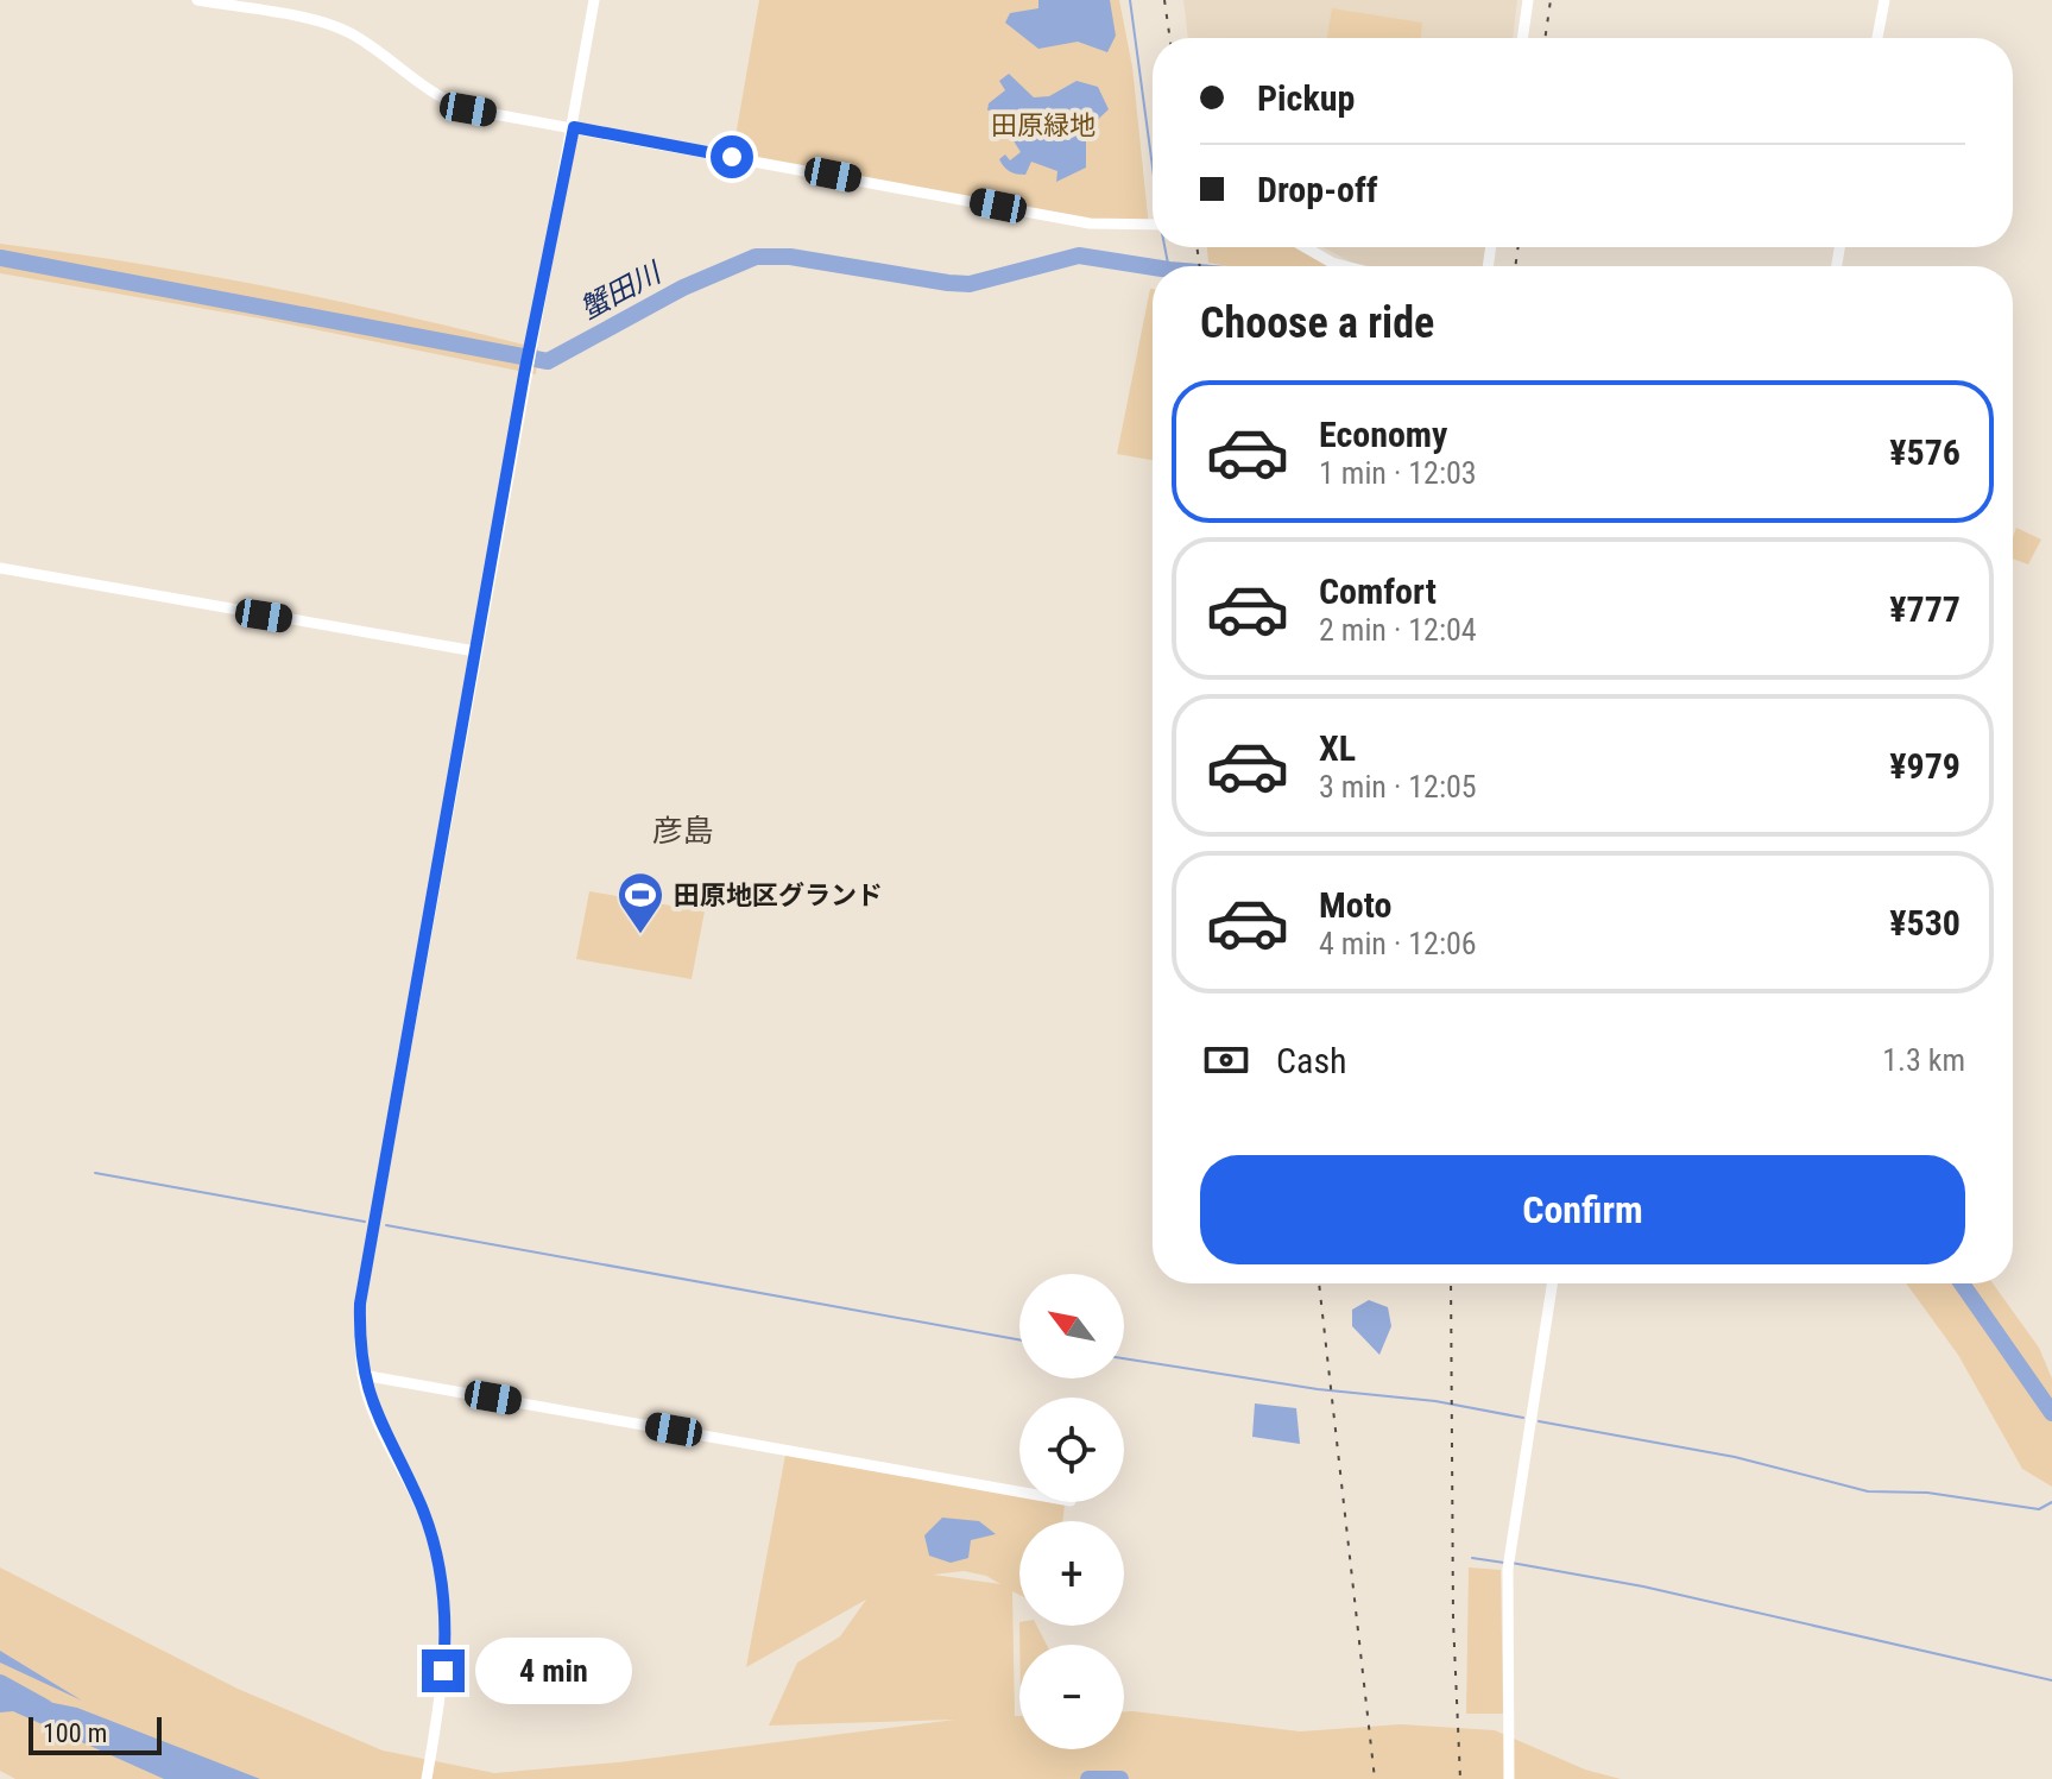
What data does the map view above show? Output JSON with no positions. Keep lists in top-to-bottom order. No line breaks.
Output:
{"districts":["彦島"],"water":["蟹田川"],"parks":["田原緑地"],"places":{"sports":["田原地区グランド"]},"scale_bar":"100 m","north":"top left","page":{"banner":["Pickup","Drop-off"],"heading":"Choose a ride","list":[{"name":"Economy","note":"1 min · 12:03","value":"¥576"},{"name":"Comfort","note":"2 min · 12:04","value":"¥777"},{"name":"XL","note":"3 min · 12:05","value":"¥979"},{"name":"Moto","note":"4 min · 12:06","value":"¥530"}],"pay":["Cash","1.3 km"],"buttons":"Confirm","map_buttons":["+","−"],"bubble":"4 min","scale":"100 m"}}
